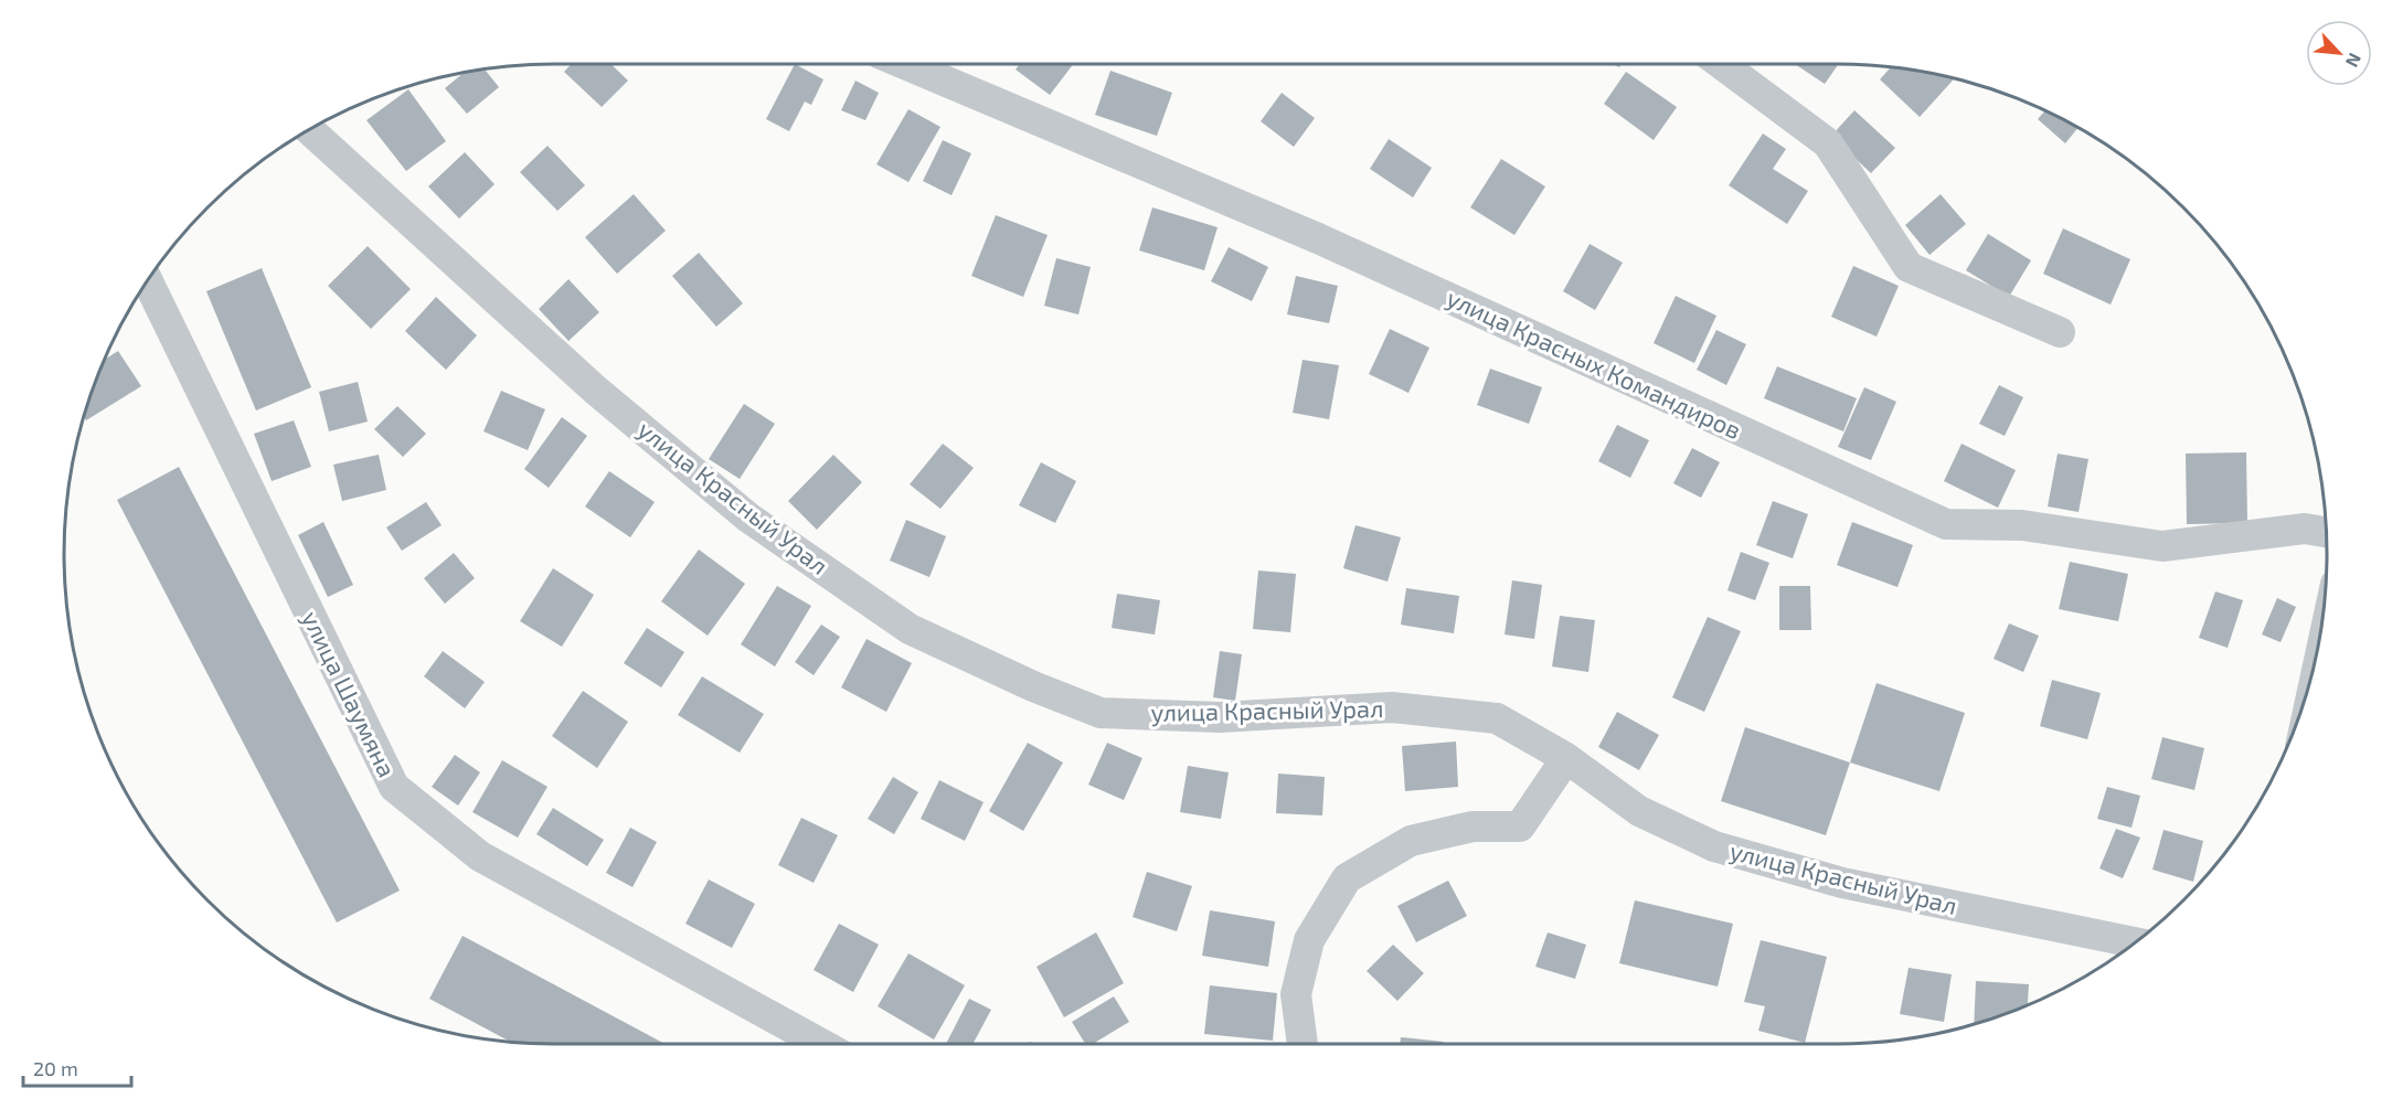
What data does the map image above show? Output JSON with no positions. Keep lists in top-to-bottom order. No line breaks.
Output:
{"streets":{"street":["улица Красных Командиров","улица Красный Урал","улица Шаумяна"]},"scale_bar":"20 m","north":"bottom right"}
